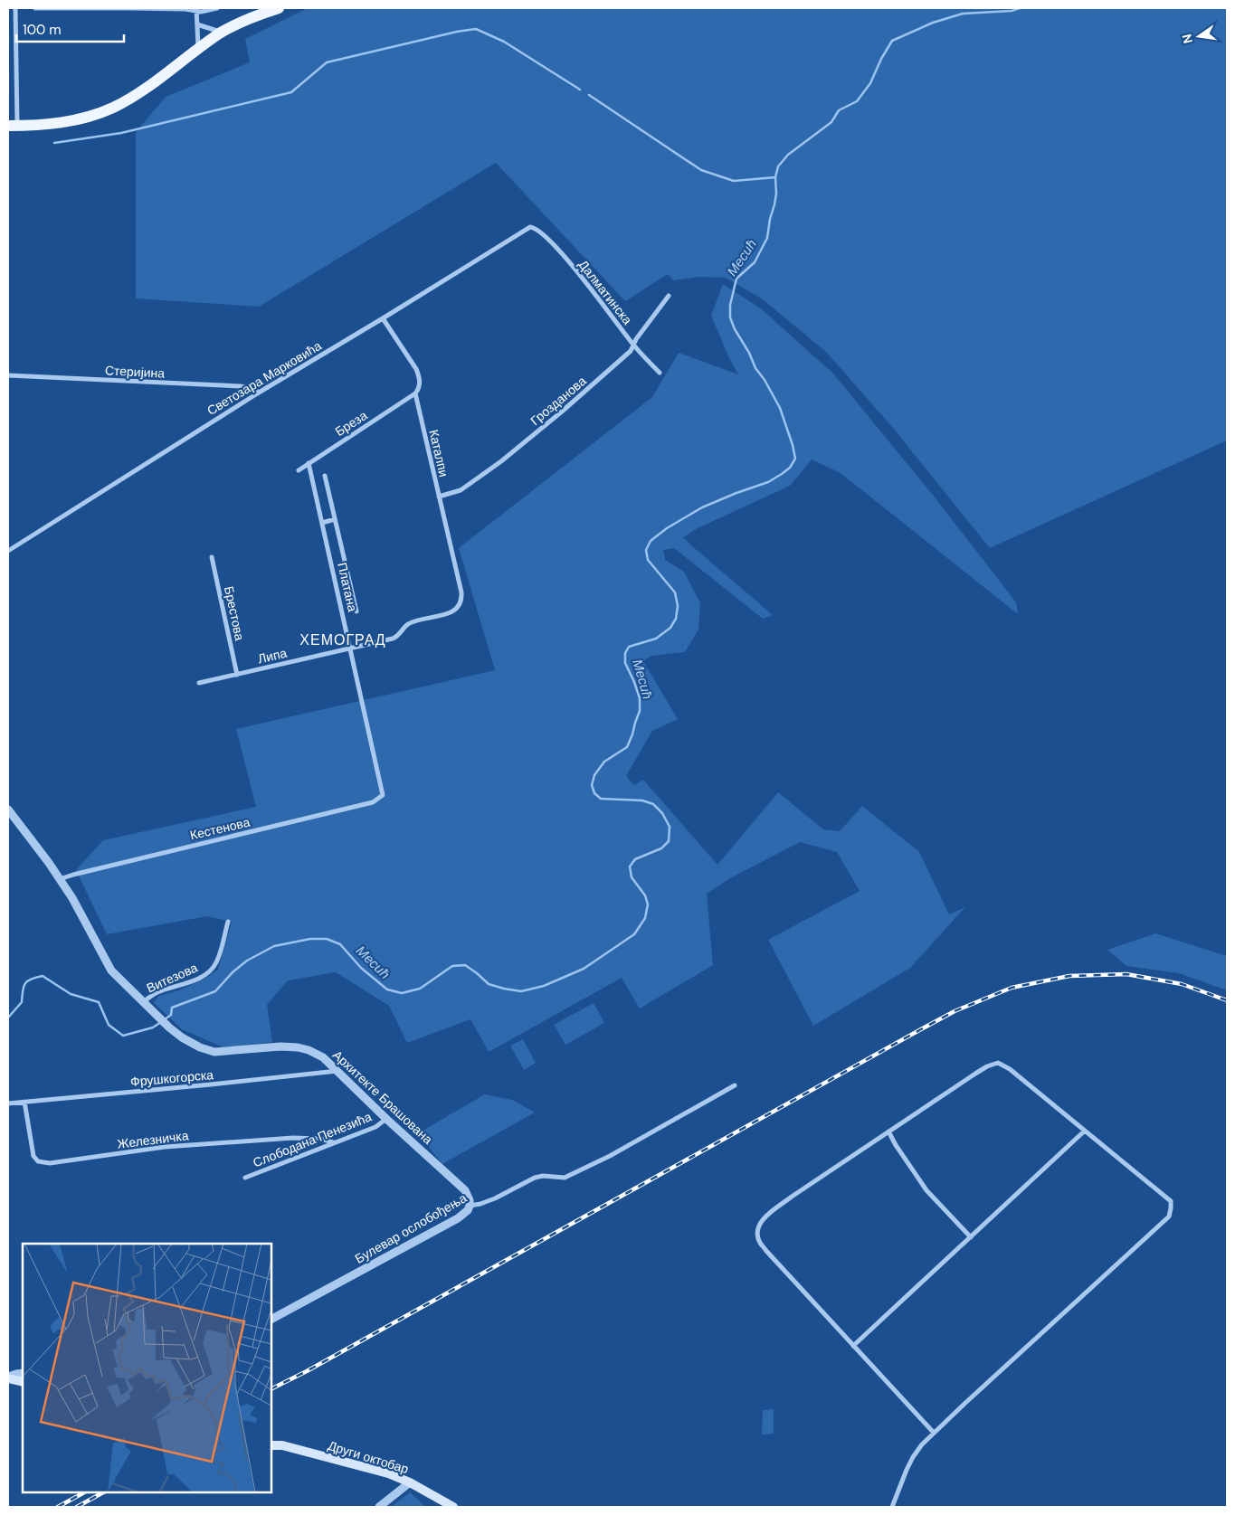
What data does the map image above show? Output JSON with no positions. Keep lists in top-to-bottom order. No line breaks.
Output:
{"streets":{"main road":["Други октобар"],"street":["Далматинска","Стеријина","Светозара Марковића","Грозданова","Бреза","Каталпи","Платана","Брестова","Липа","Кестенова","Витезова","Фрушкогорска","Архитекте Брашована","Железничка","Слободана Пенезића","Булевар ослобођења"]},"crossings":[["Далматинска","Светозара Марковића"],["Далматинска","Грозданова"],["Стеријина","Светозара Марковића"],["Светозара Марковића","Каталпи"],["Грозданова","Каталпи"],["Бреза","Каталпи"],["Бреза","Платана"],["Каталпи","Липа"],["Платана","Липа"],["Платана","Кестенова"],["Брестова","Липа"],["Кестенова","Архитекте Брашована"],["Витезова","Архитекте Брашована"],["Фрушкогорска","Архитекте Брашована"],["Фрушкогорска","Железничка"],["Архитекте Брашована","Слободана Пенезића"],["Архитекте Брашована","Булевар ослобођења"],["Железничка","Слободана Пенезића"]],"districts":["ХЕМОГРАД"],"water":["Месић"],"scale_bar":"100 m","north":"left"}
